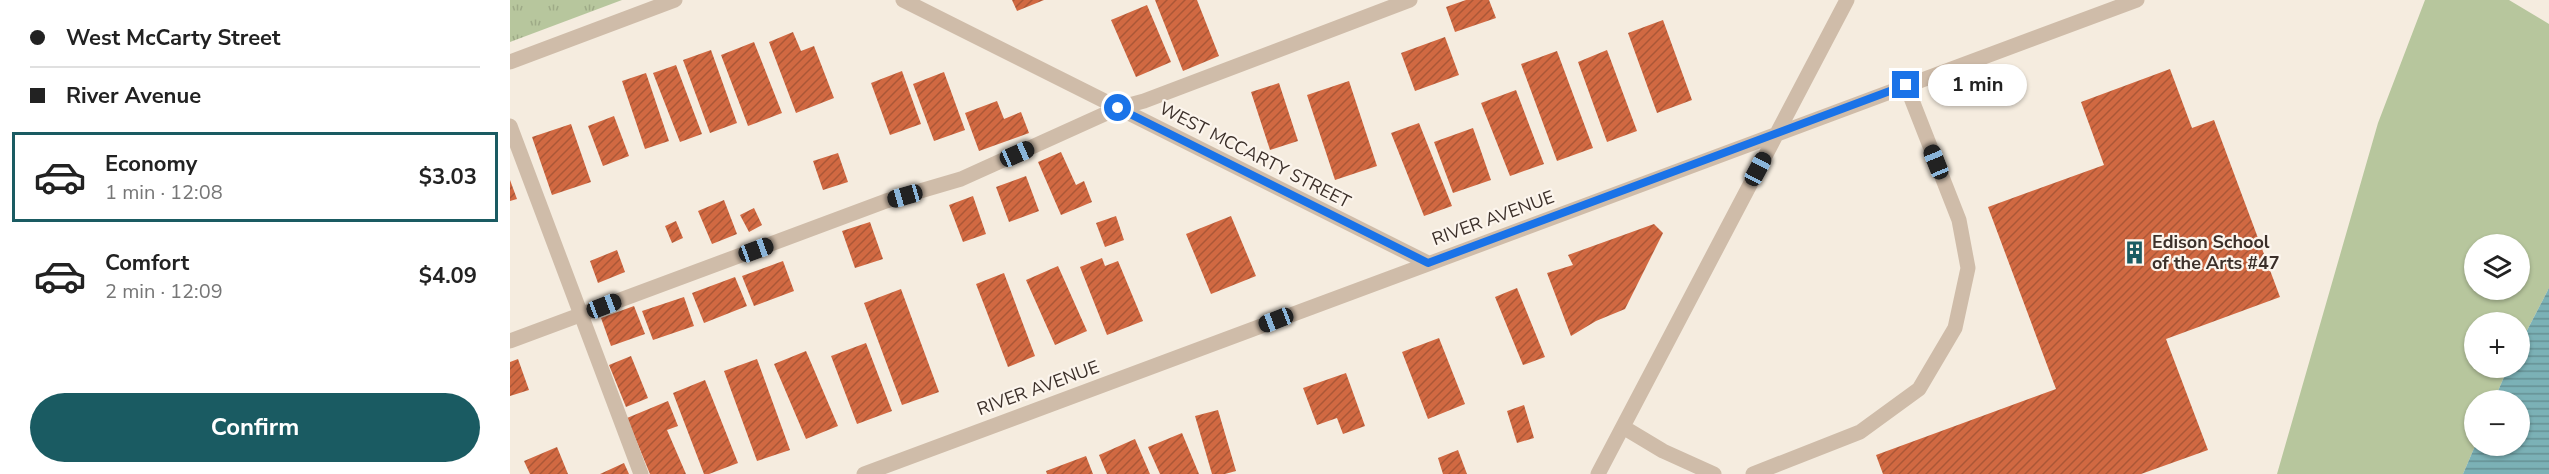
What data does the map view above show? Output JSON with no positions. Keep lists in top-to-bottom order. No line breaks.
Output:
{"streets":{"street":["WEST MCCARTY STREET","RIVER AVENUE"]},"crossings":[["WEST MCCARTY STREET","RIVER AVENUE"]],"places":{"building":["Edison School of the Arts #47"]},"page":{"banner":["West McCarty Street","River Avenue"],"bubble":"1 min","list":[{"name":"Economy","note":"1 min · 12:08","value":"$3.03"},{"name":"Comfort","note":"2 min · 12:09","value":"$4.09"}],"map_buttons":["+","−"],"buttons":"Confirm"}}
